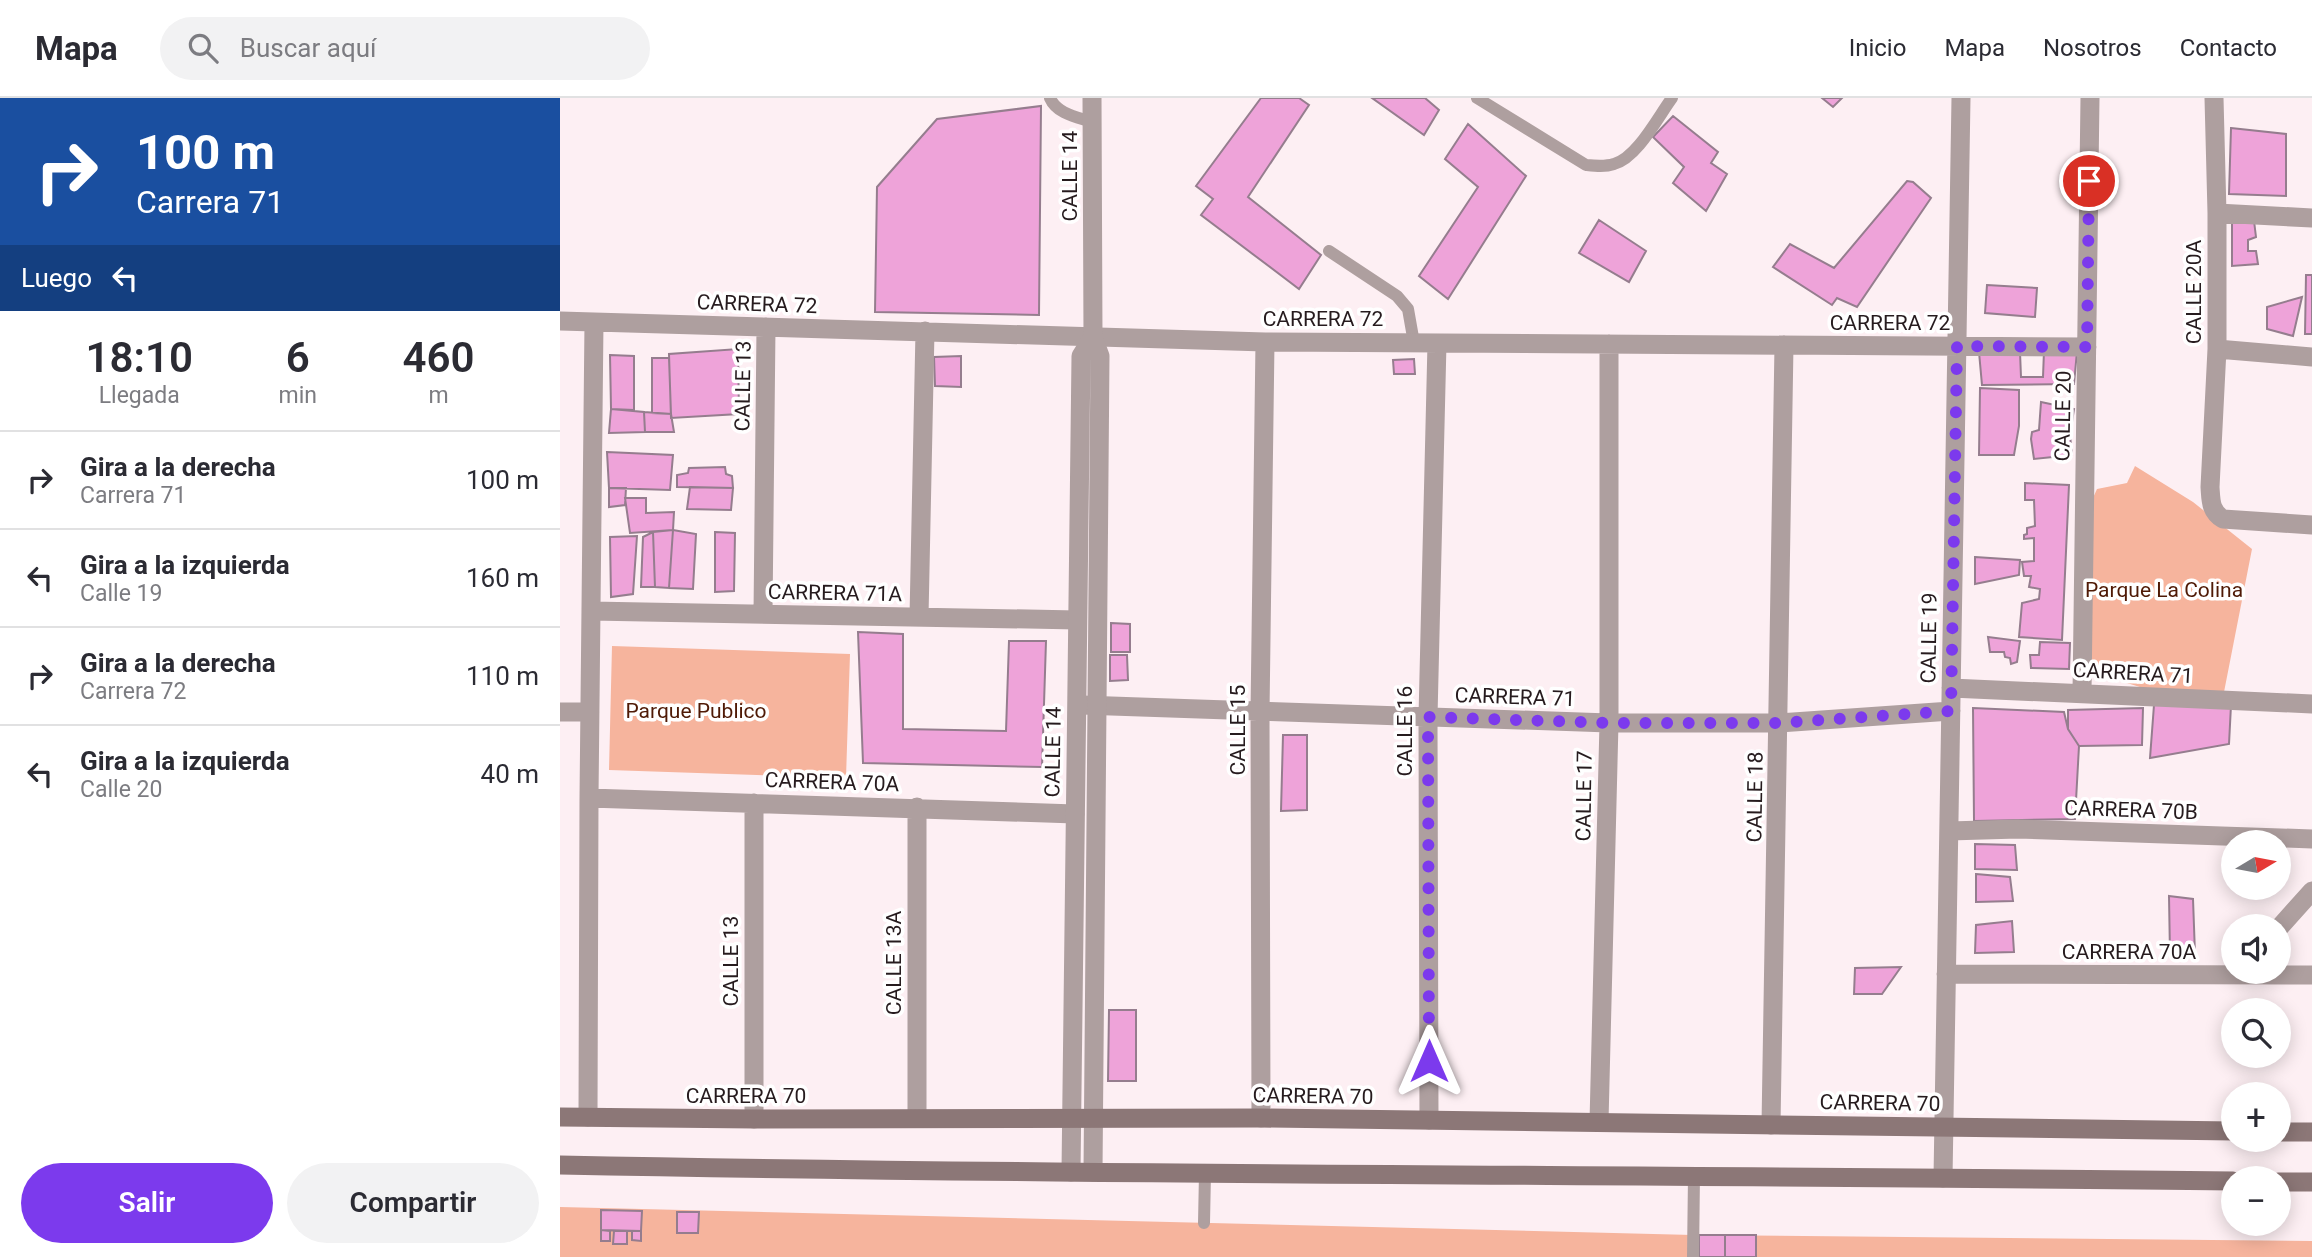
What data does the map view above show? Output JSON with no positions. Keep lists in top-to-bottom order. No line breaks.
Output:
{"streets":{"main road":["CARRERA 70"],"street":["CALLE 14","CALLE 20A","CARRERA 72","CALLE 13","CALLE 20","CARRERA 71A","CALLE 19","CARRERA 71","CALLE 15","CALLE 16","CARRERA 70A","CALLE 17","CALLE 18","CARRERA 70B","CALLE 13A"]},"crossings":[["CALLE 14","CARRERA 72"],["CALLE 14","CARRERA 71A"],["CALLE 14","CARRERA 71"],["CALLE 14","CARRERA 70A"],["CALLE 14","CARRERA 70"],["CARRERA 72","CALLE 13"],["CARRERA 72","CALLE 20"],["CARRERA 72","CALLE 19"],["CARRERA 72","CALLE 15"],["CARRERA 72","CALLE 16"],["CARRERA 72","CALLE 17"],["CARRERA 72","CALLE 18"],["CALLE 13","CARRERA 71A"],["CALLE 13","CARRERA 70A"],["CALLE 13","CARRERA 70"],["CALLE 20","CARRERA 71"],["CALLE 19","CARRERA 71"],["CALLE 19","CARRERA 70A"],["CALLE 19","CARRERA 70B"],["CALLE 19","CARRERA 70"],["CARRERA 71","CALLE 15"],["CARRERA 71","CALLE 16"],["CARRERA 71","CALLE 17"],["CARRERA 71","CALLE 18"],["CALLE 15","CARRERA 70"],["CALLE 16","CARRERA 70"],["CARRERA 70A","CALLE 13A"],["CALLE 17","CARRERA 70"],["CALLE 18","CARRERA 70"],["CALLE 13A","CARRERA 70"]],"parks":["Parque La Colina","Parque Publico"],"north":"right","page":{"header":"Mapa","search":"Buscar aquí","nav":["Inicio","Mapa","Nosotros","Contacto"],"turn":["100 m","Carrera 71"],"then":"Luego","eta":["18:10","Llegada","6","min","460","m"],"list":[{"name":"Gira a la derecha","note":"Carrera 71","value":"100 m"},{"name":"Gira a la izquierda","note":"Calle 19","value":"160 m"},{"name":"Gira a la derecha","note":"Carrera 72","value":"110 m"},{"name":"Gira a la izquierda","note":"Calle 20","value":"40 m"}],"map_buttons":["+","−"],"buttons":["Salir","Compartir"]}}
